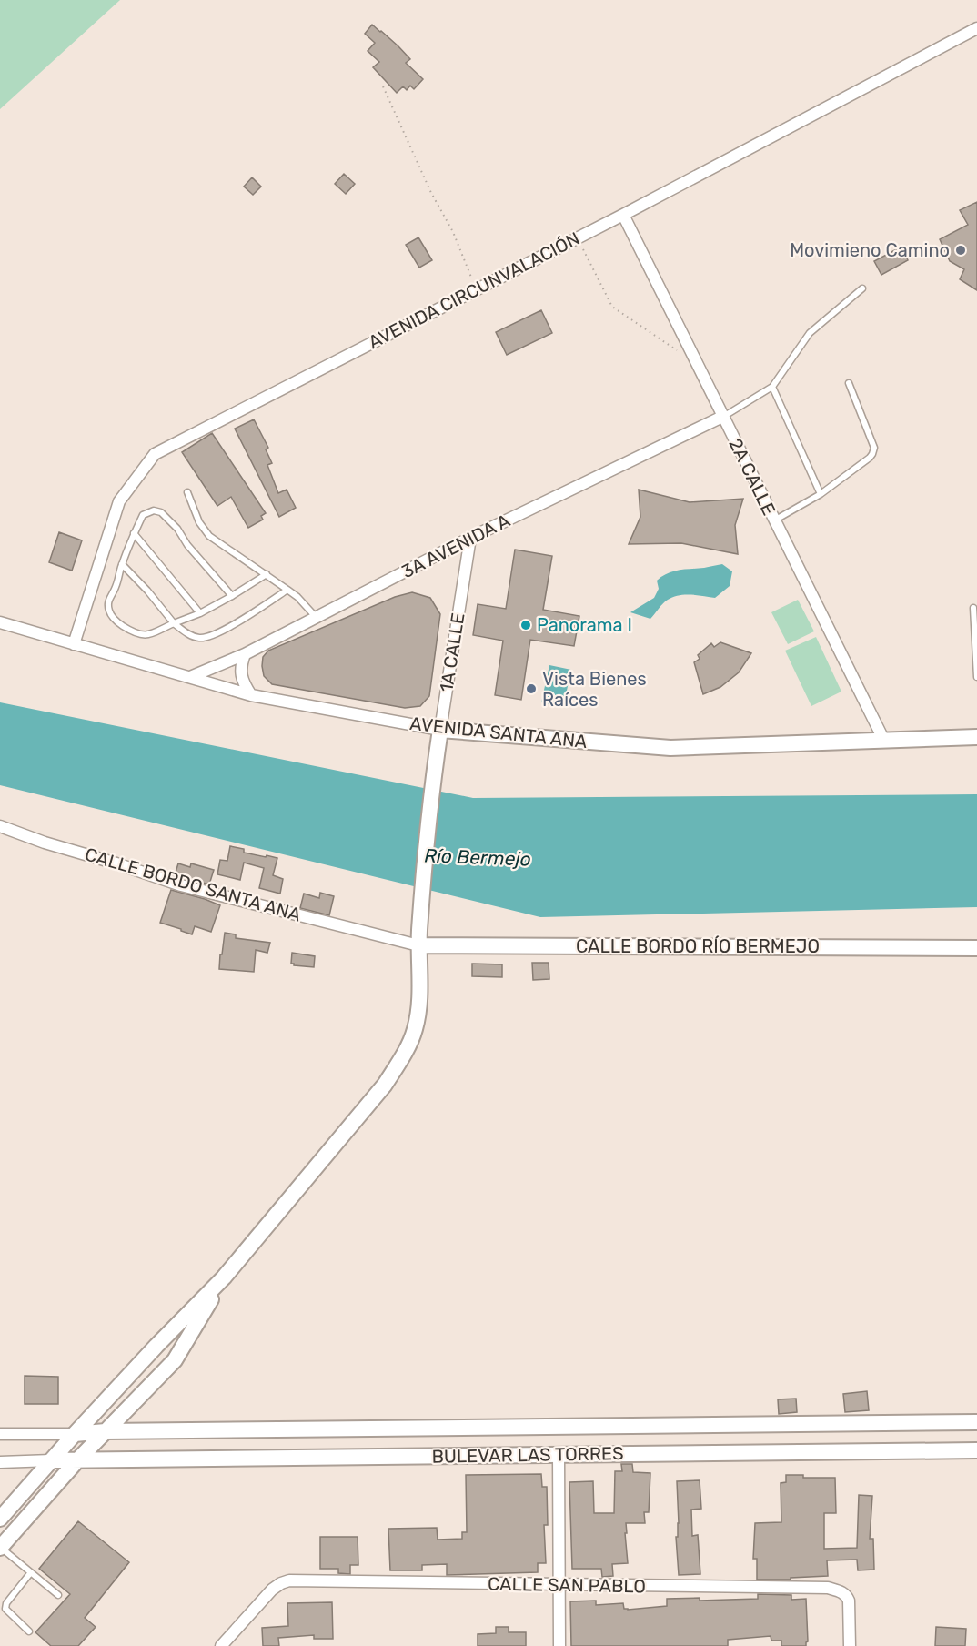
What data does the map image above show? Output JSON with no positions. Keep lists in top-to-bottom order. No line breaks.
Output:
{"streets":{"main road":["1A CALLE","AVENIDA SANTA ANA","CALLE BORDO RÍO BERMEJO","BULEVAR LAS TORRES"],"street":["AVENIDA CIRCUNVALACIÓN","2A CALLE","3A AVENIDA A","CALLE BORDO SANTA ANA","CALLE SAN PABLO"]},"crossings":[["AVENIDA CIRCUNVALACIÓN","2A CALLE"],["AVENIDA CIRCUNVALACIÓN","AVENIDA SANTA ANA"],["2A CALLE","3A AVENIDA A"],["2A CALLE","AVENIDA SANTA ANA"],["3A AVENIDA A","1A CALLE"],["3A AVENIDA A","AVENIDA SANTA ANA"],["1A CALLE","AVENIDA SANTA ANA"],["1A CALLE","CALLE BORDO SANTA ANA"],["1A CALLE","CALLE BORDO RÍO BERMEJO"],["CALLE BORDO SANTA ANA","CALLE BORDO RÍO BERMEJO"]],"water":["Río Bermejo"],"places":["Movimieno Camino","Panorama I","Vista Bienes Raíces"]}
